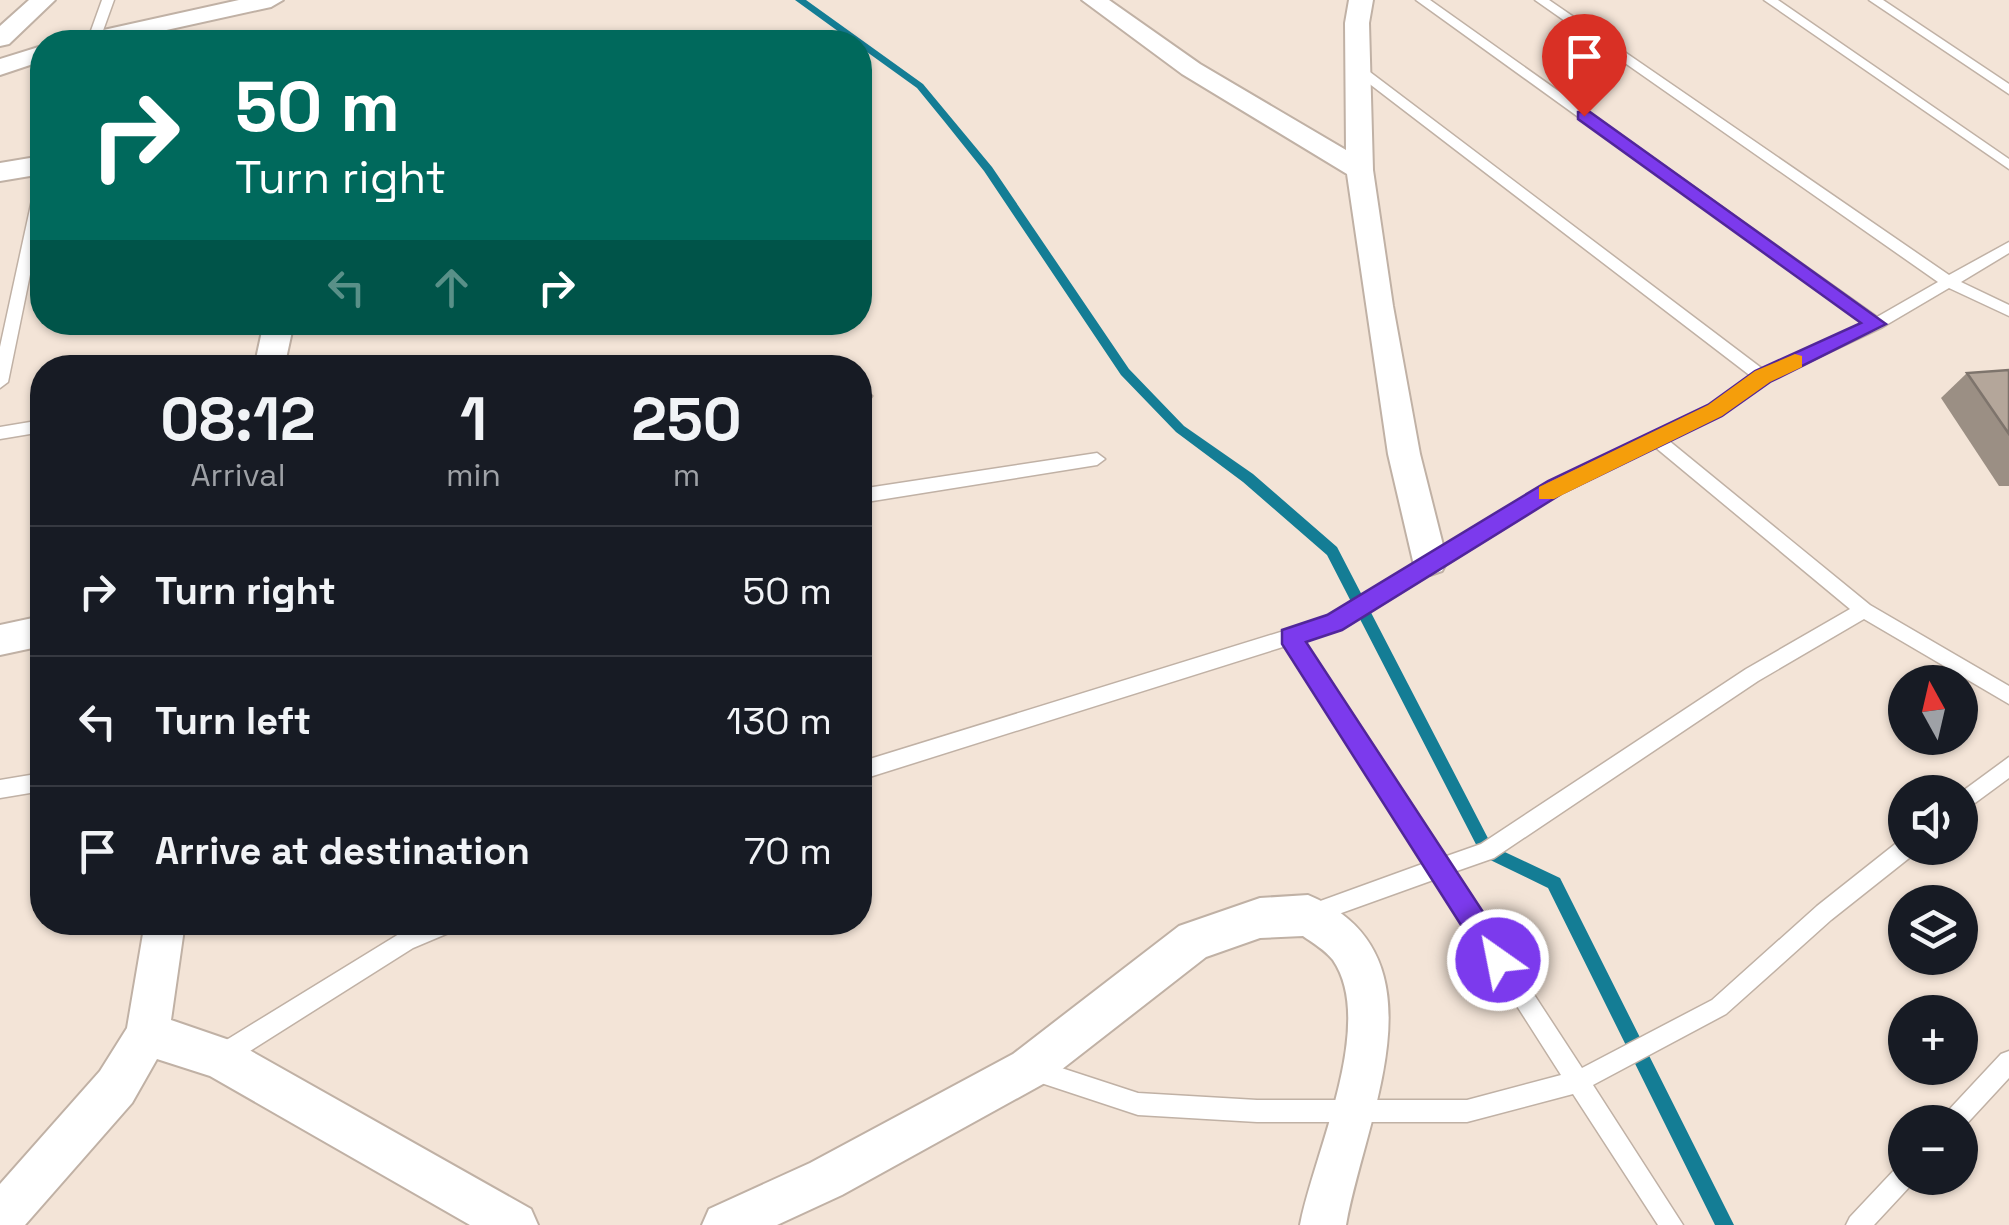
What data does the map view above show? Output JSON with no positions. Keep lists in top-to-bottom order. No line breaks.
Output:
{"north":"top","page":{"turn":["50 m","Turn right"],"eta":["08:12","Arrival","1","min","250","m"],"list":[{"name":"Turn right","value":"50 m"},{"name":"Turn left","value":"130 m"},{"name":"Arrive at destination","value":"70 m"}],"map_buttons":["+","−"]}}
